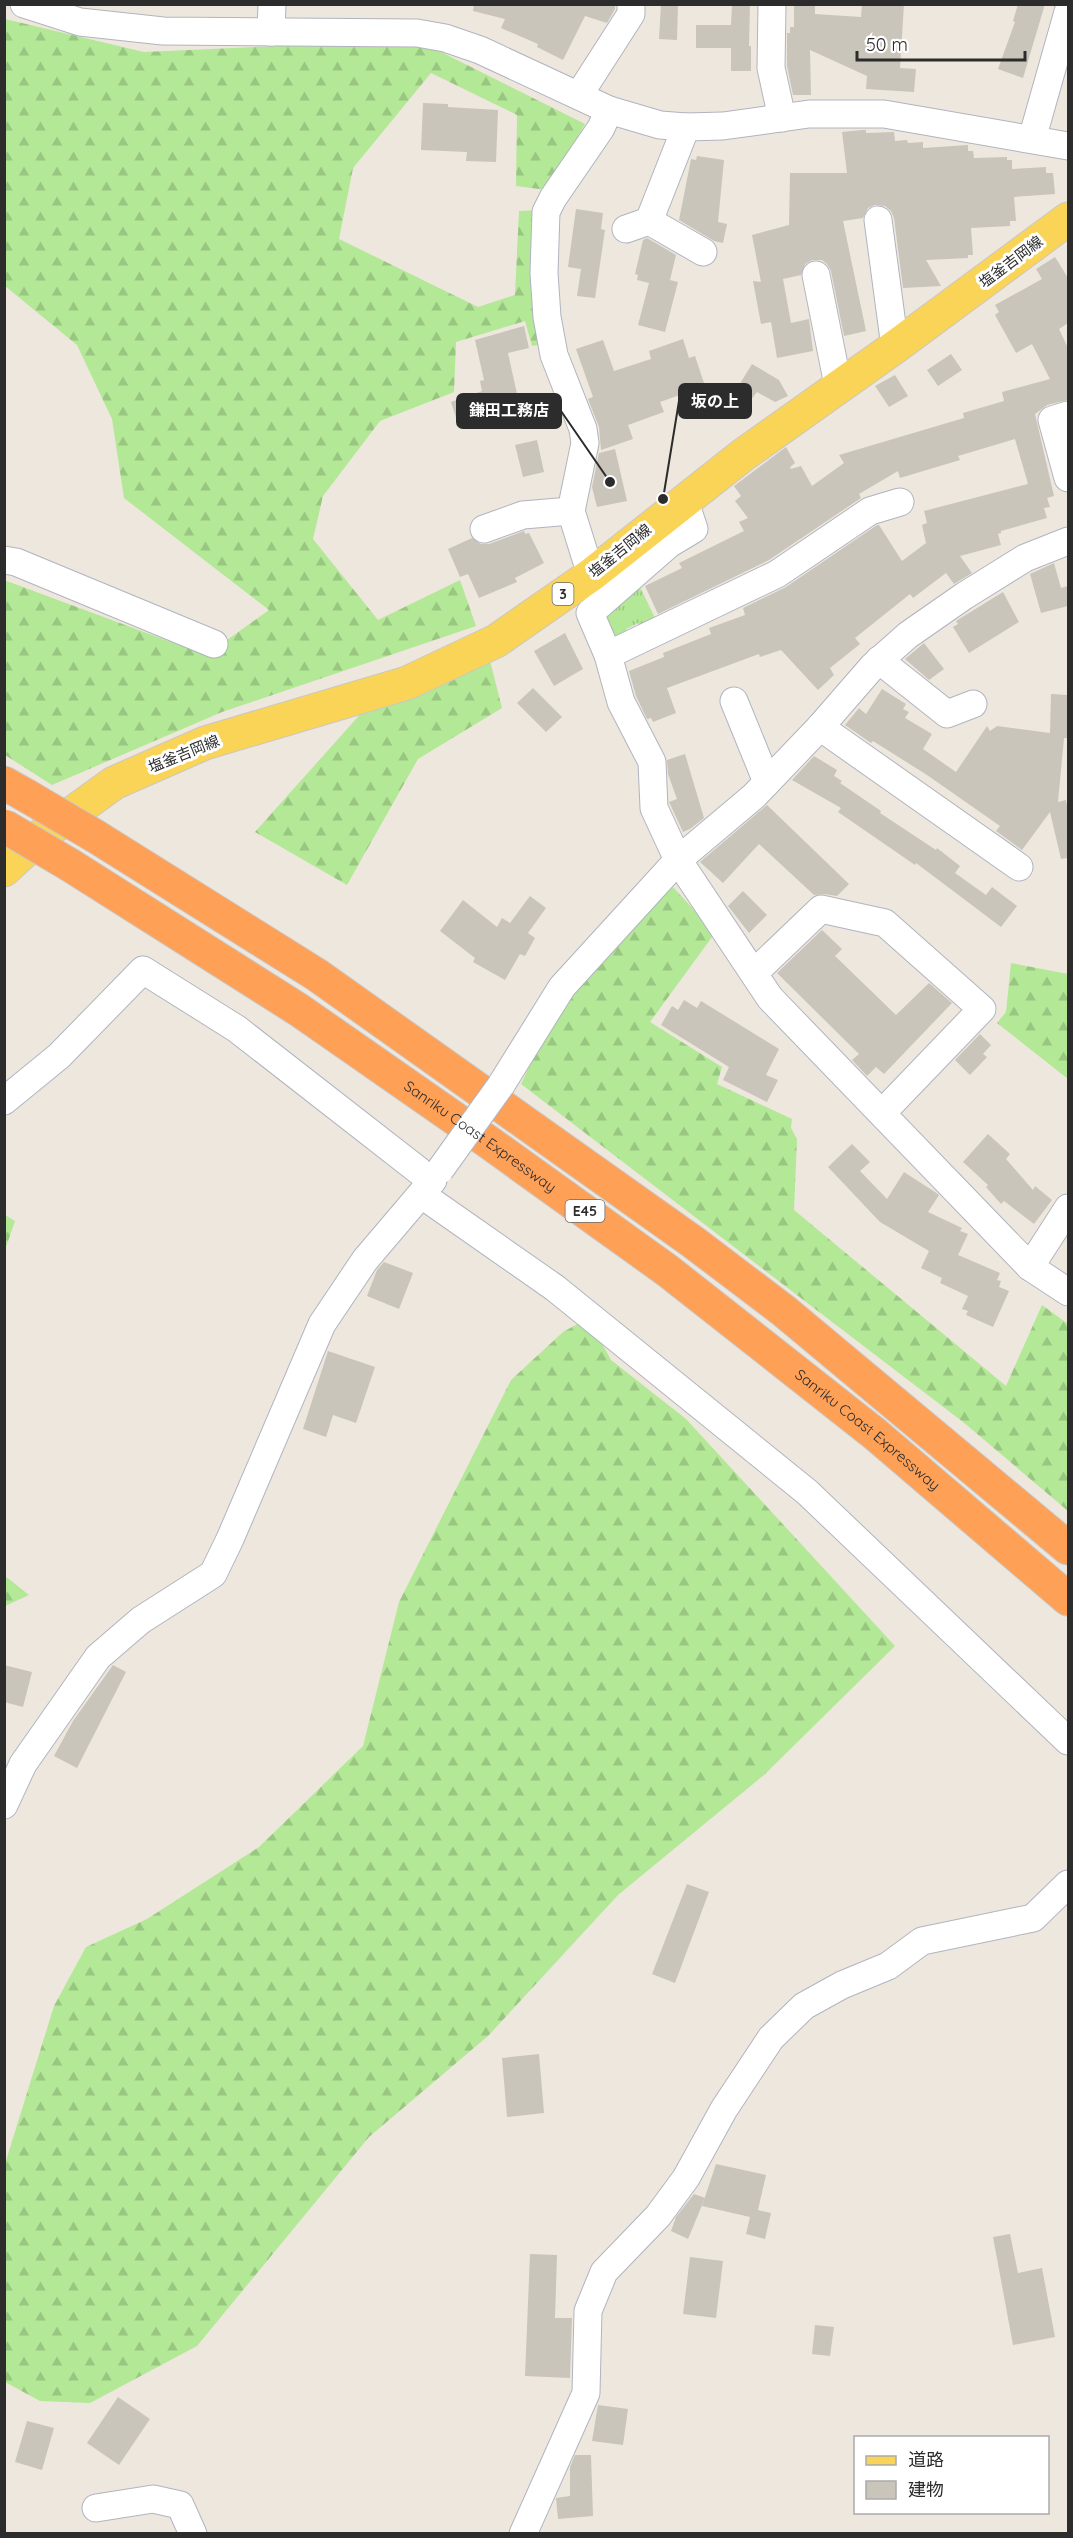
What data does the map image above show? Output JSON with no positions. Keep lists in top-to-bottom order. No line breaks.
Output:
{"streets":{"highway":["Sanriku Coast Expressway","E45"],"main road":["塩釜吉岡線","3"]},"places":["鎌田工務店","坂の上"],"legend":["道路","建物"],"scale_bar":"50 m"}
